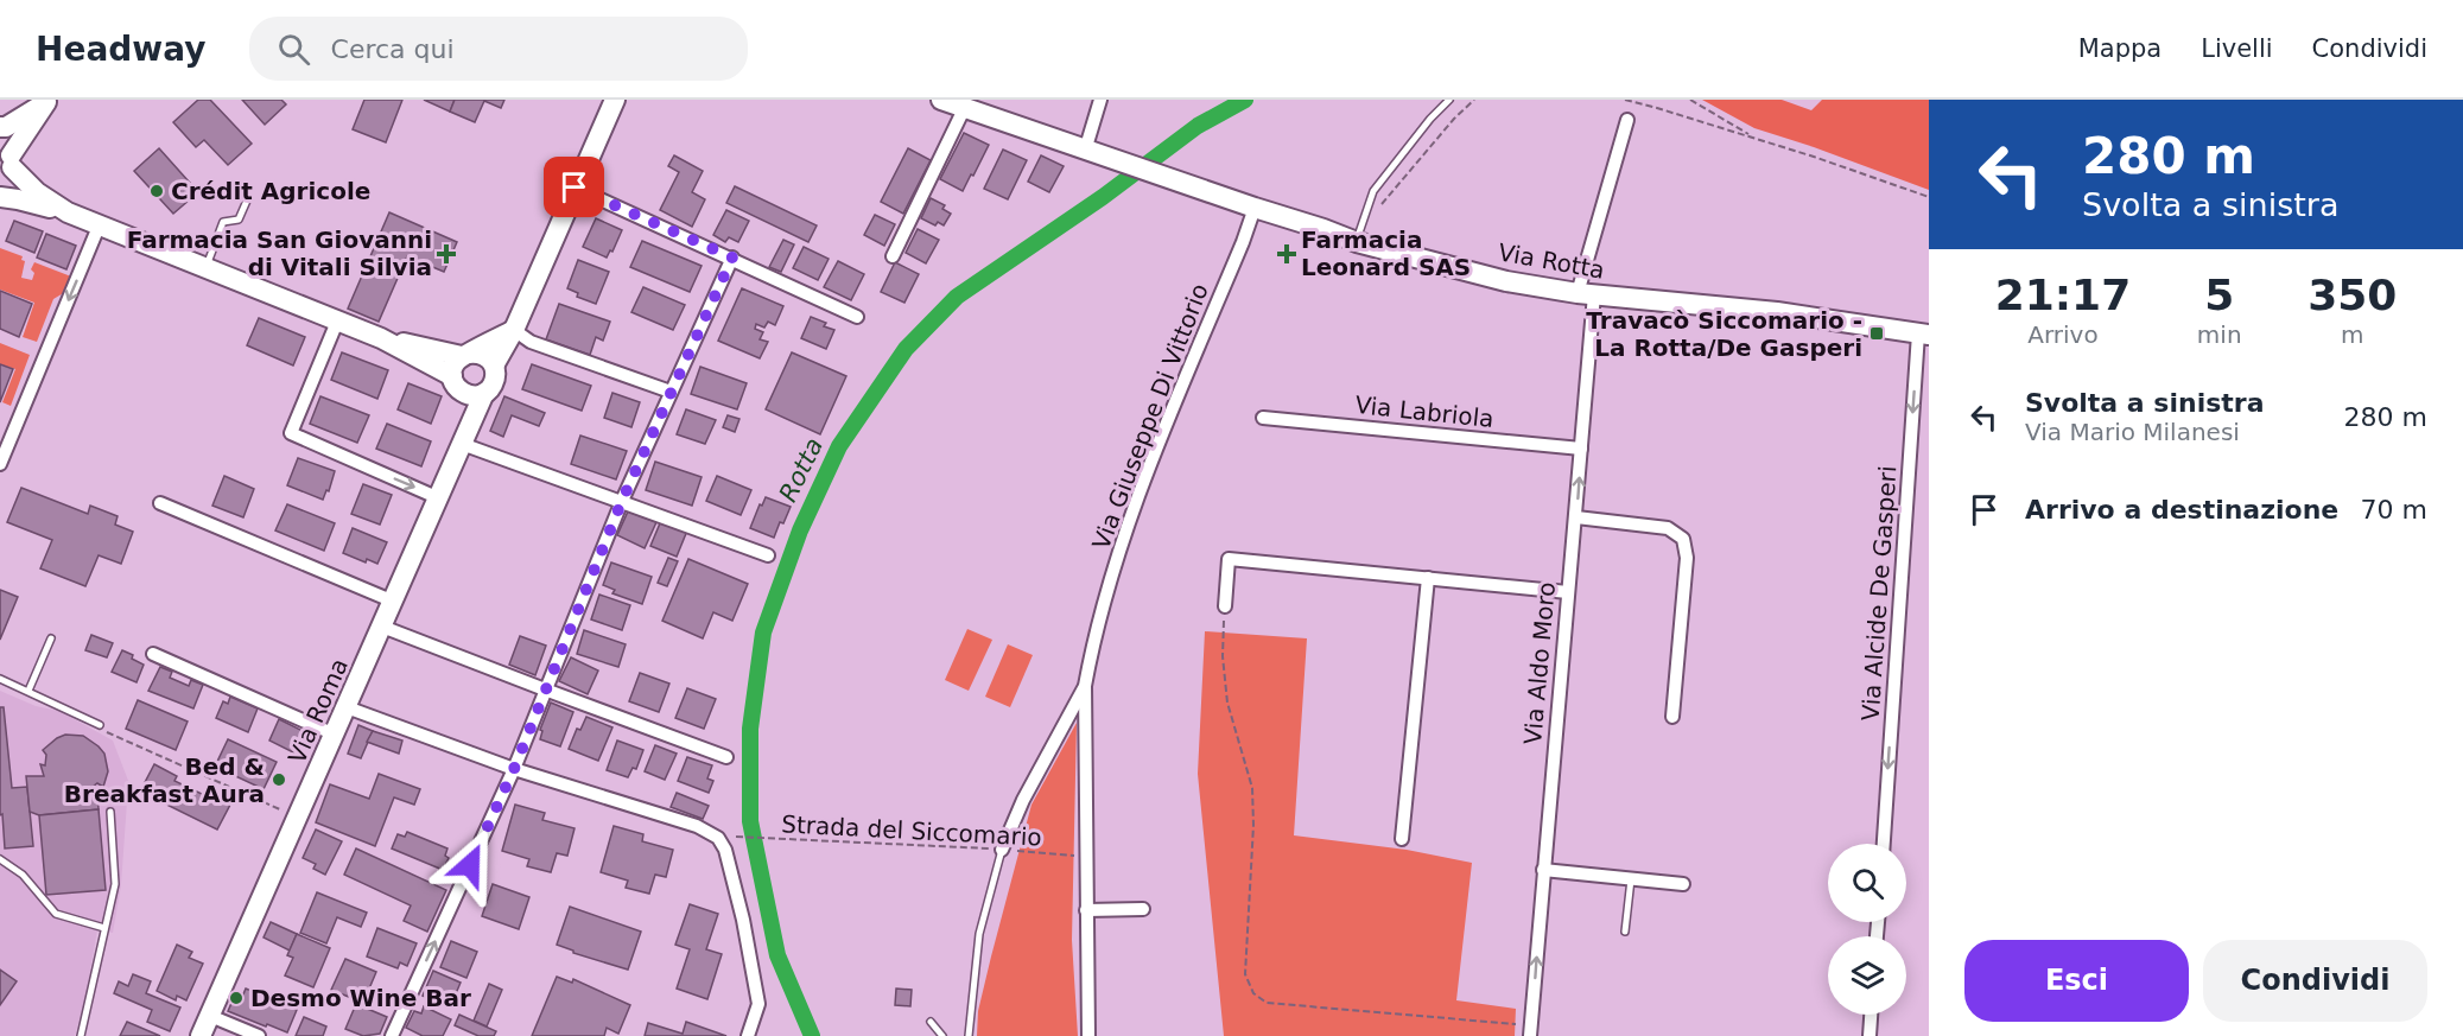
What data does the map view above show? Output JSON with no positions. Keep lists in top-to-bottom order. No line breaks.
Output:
{"streets":{"street":["Via Rotta","Via Labriola","Via Giuseppe Di Vittorio","Via Alcide De Gasperi","Via Aldo Moro","Via Roma"],"path":["Strada del Siccomario"]},"crossings":[["Via Rotta","Via Giuseppe Di Vittorio"],["Via Rotta","Via Alcide De Gasperi"],["Via Rotta","Via Aldo Moro"],["Via Labriola","Via Aldo Moro"],["Via Giuseppe Di Vittorio","Strada del Siccomario"]],"one_way":["Via Alcide De Gasperi"],"water":["Rotta"],"places":{"other":["Crédit Agricole","Bed & Breakfast Aura","Desmo Wine Bar"],"health":["Farmacia San Giovanni di Vitali Silvia","Farmacia Leonard SAS"],"transit":["Travacò Siccomario - La Rotta/De Gasperi"]},"page":{"header":"Headway","search":"Cerca qui","nav":["Mappa","Livelli","Condividi"],"turn":["280 m","Svolta a sinistra"],"eta":["21:17","Arrivo","5","min","350","m"],"list":[{"name":"Svolta a sinistra","note":"Via Mario Milanesi","value":"280 m"},{"name":"Arrivo a destinazione","value":"70 m"}],"buttons":["Esci","Condividi"]}}
